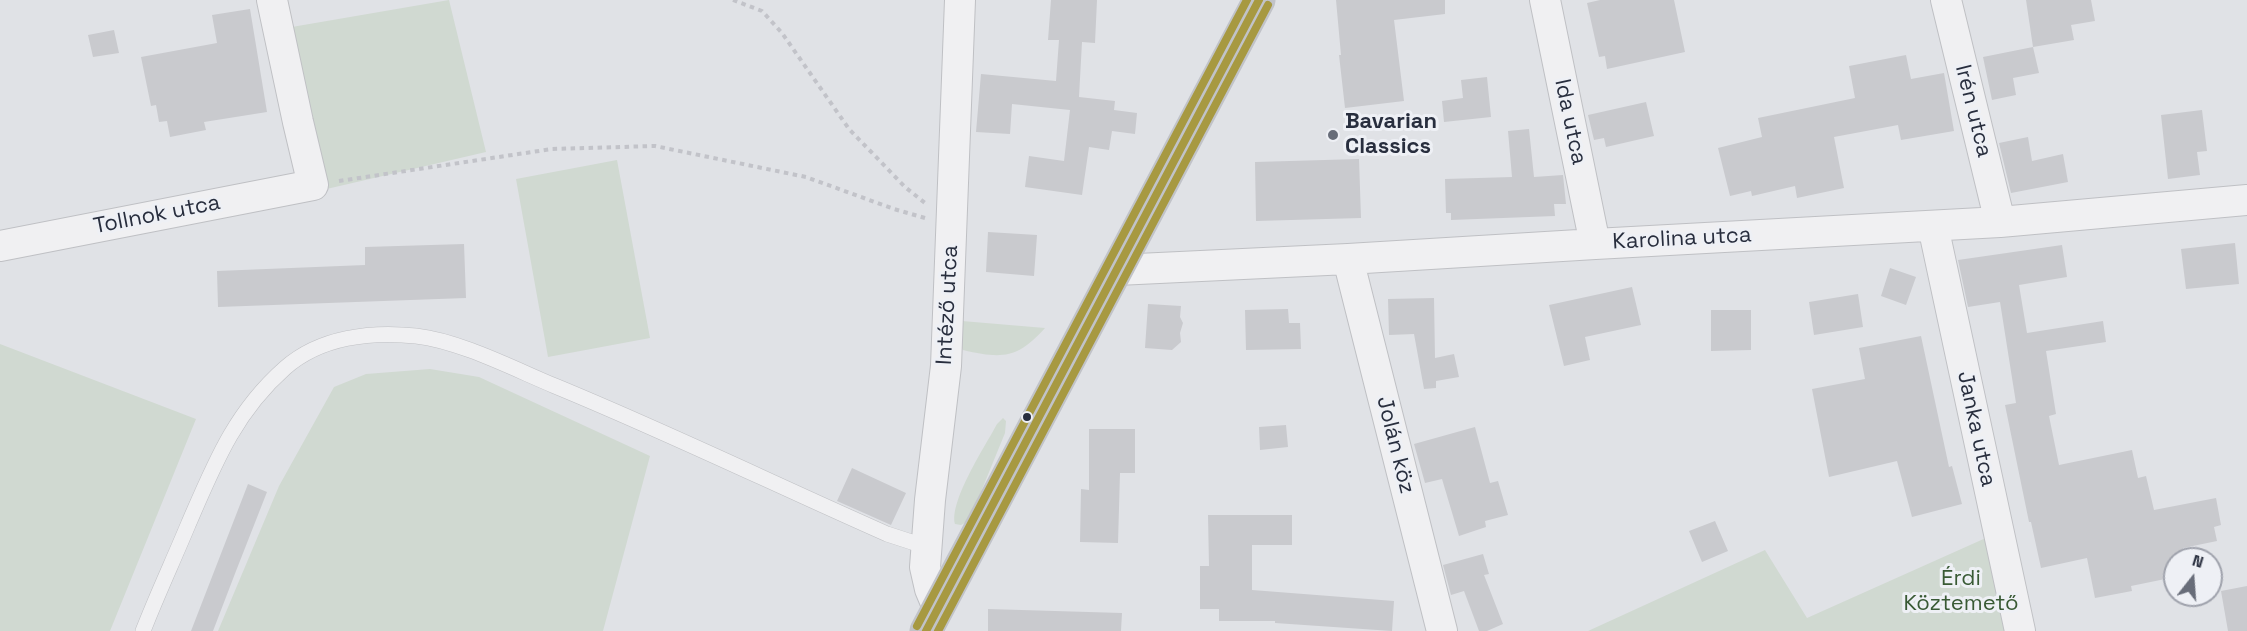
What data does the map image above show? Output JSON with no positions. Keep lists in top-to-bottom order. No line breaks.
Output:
{"streets":{"street":["Irén utca","Ida utca","Tollnok utca","Karolina utca","Intéző utca","Janka utca","Jolán köz"]},"crossings":[["Irén utca","Karolina utca"],["Ida utca","Karolina utca"],["Karolina utca","Janka utca"],["Karolina utca","Jolán köz"]],"parks":["Érdi Köztemető"],"places":["Bavarian Classics"],"north":"top"}
